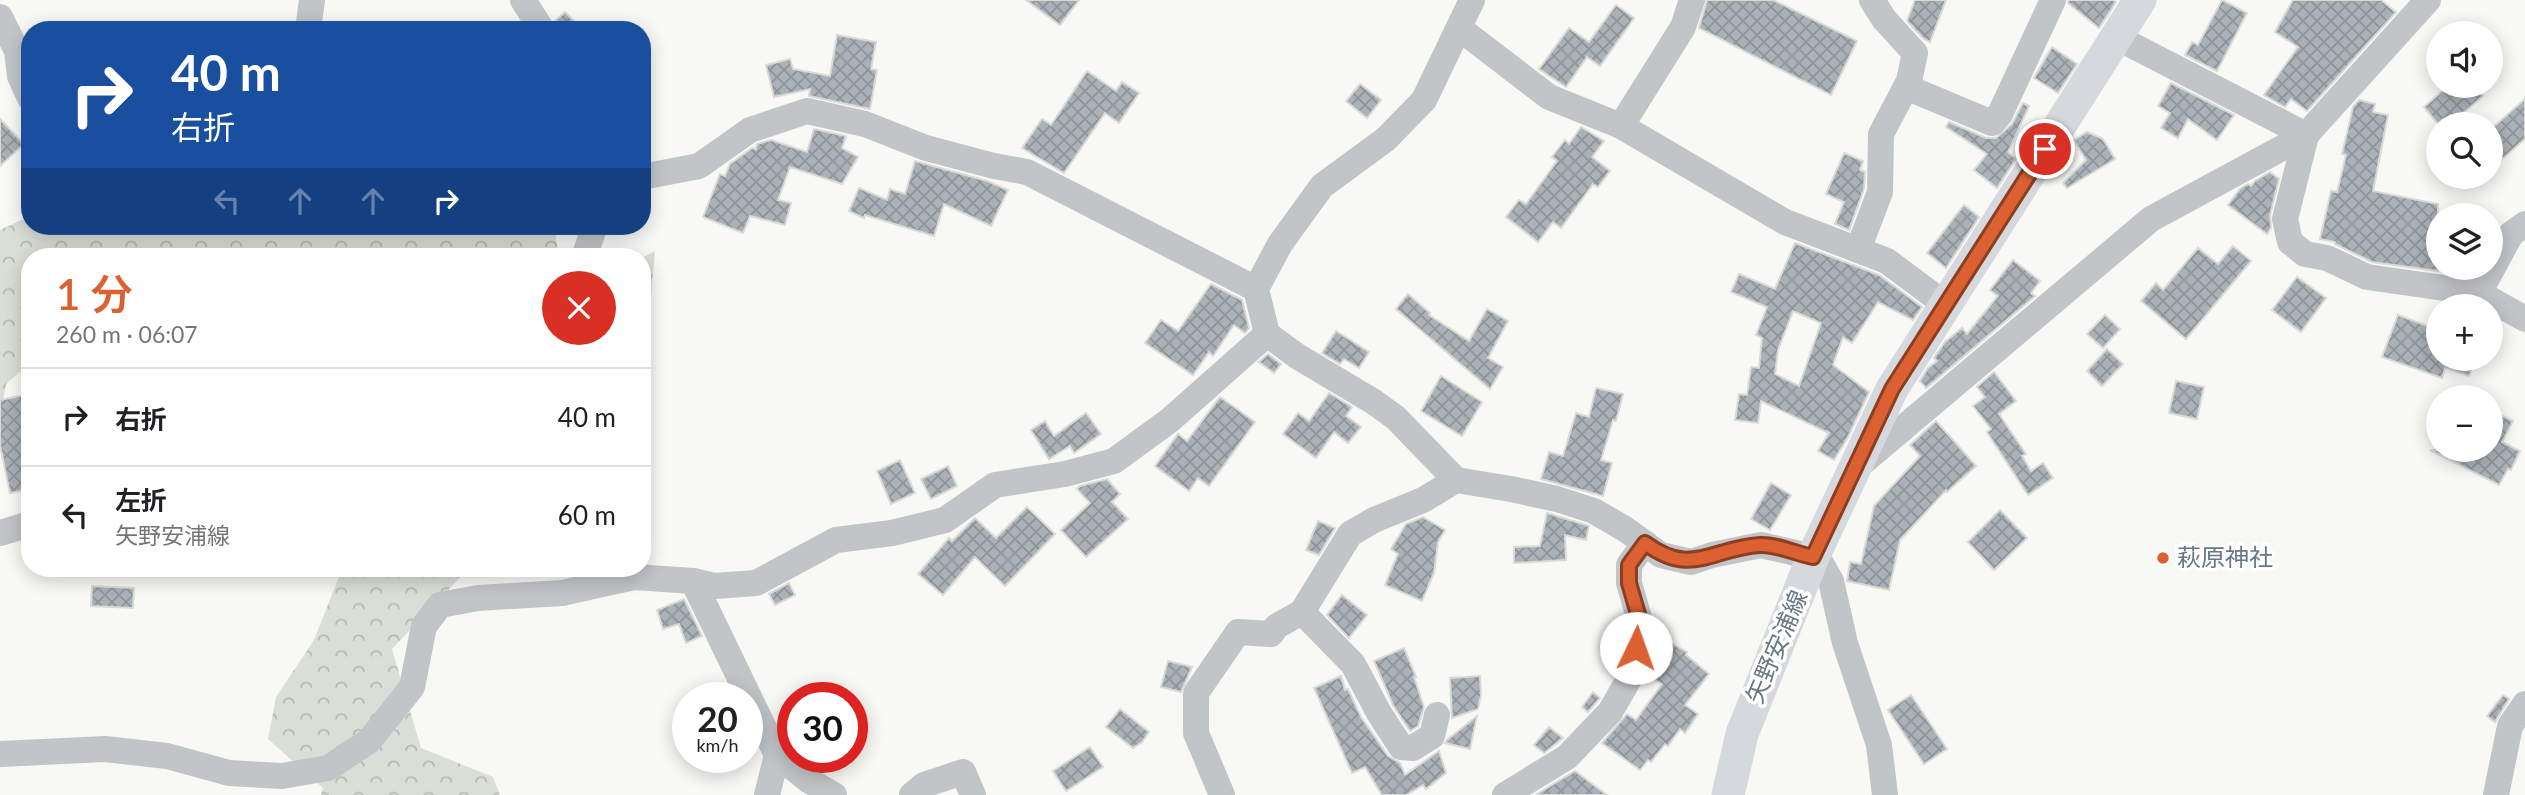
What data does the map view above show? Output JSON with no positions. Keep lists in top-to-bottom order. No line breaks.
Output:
{"streets":{"main road":["矢野安浦線"]},"places":["萩原神社"],"page":{"map_buttons":["+","−"],"turn":["40 m","右折"],"heading":["1 分","260 m · 06:07"],"list":[{"name":"右折","value":"40 m"},{"name":"左折","note":"矢野安浦線","value":"60 m"}],"speed":"20 km/h","limit":"30"}}
